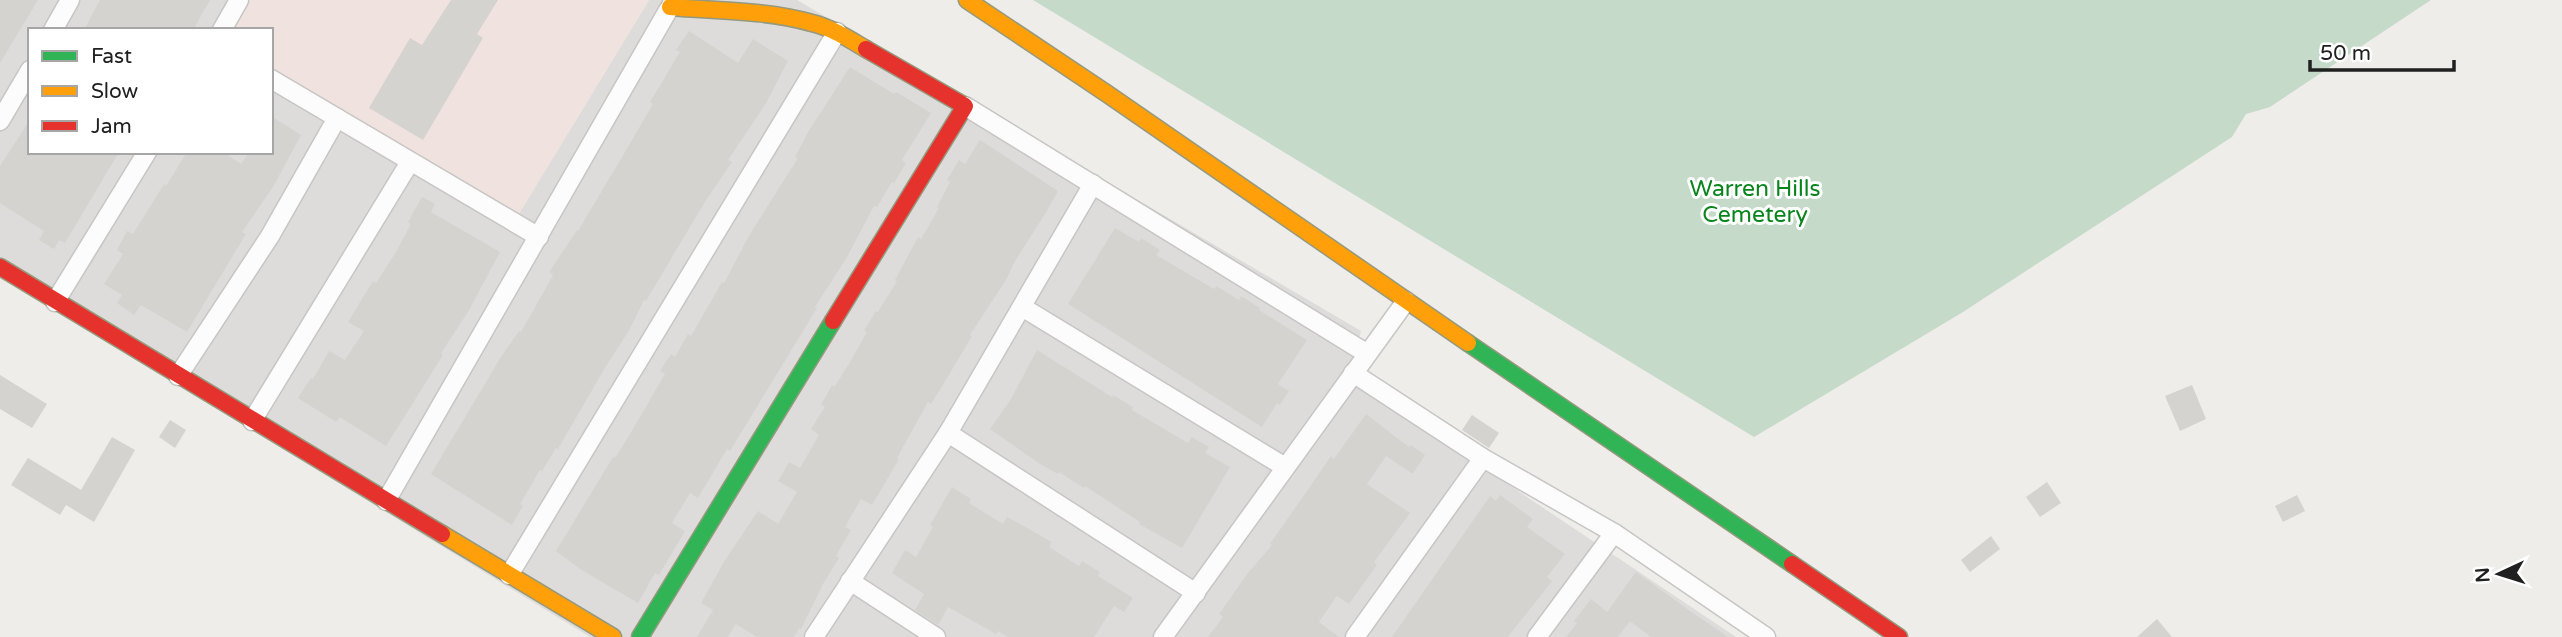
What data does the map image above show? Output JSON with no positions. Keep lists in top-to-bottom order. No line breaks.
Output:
{"parks":["Warren Hills Cemetery"],"legend":["Fast","Slow","Jam"],"scale_bar":"50 m","north":"left"}
